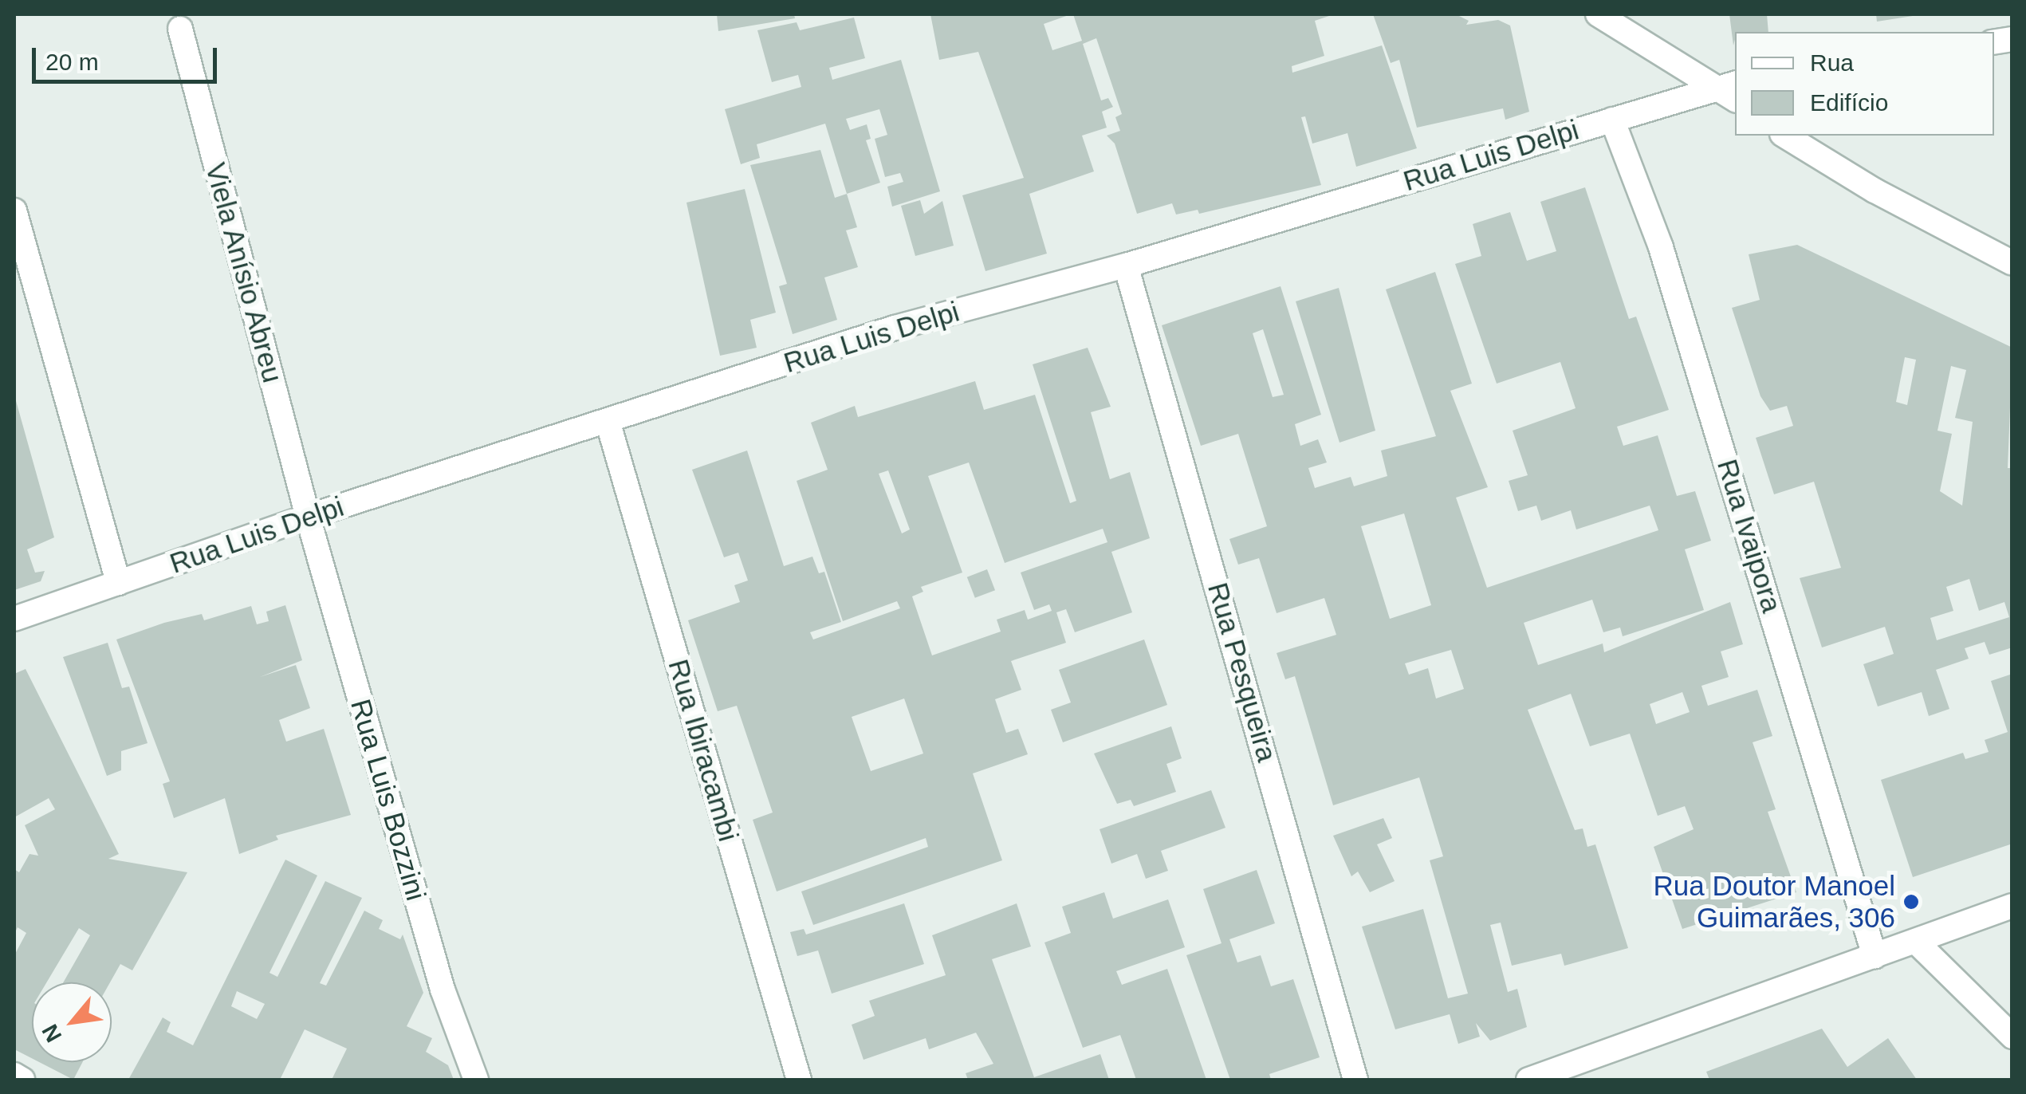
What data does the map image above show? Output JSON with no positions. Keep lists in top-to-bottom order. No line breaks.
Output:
{"streets":{"street":["Rua Luis Delpi","Viela Anísio Abreu","Rua Ivaipora","Rua Pesqueira","Rua Ibiracambi","Rua Luis Bozzini"]},"crossings":[["Rua Luis Delpi","Viela Anísio Abreu"],["Rua Luis Delpi","Rua Ivaipora"],["Rua Luis Delpi","Rua Pesqueira"],["Rua Luis Delpi","Rua Ibiracambi"],["Rua Luis Delpi","Rua Luis Bozzini"],["Viela Anísio Abreu","Rua Luis Bozzini"]],"places":["Rua Doutor Manoel Guimarães, 306"],"legend":["Rua","Edifício"],"scale_bar":"20 m","north":"bottom left"}
